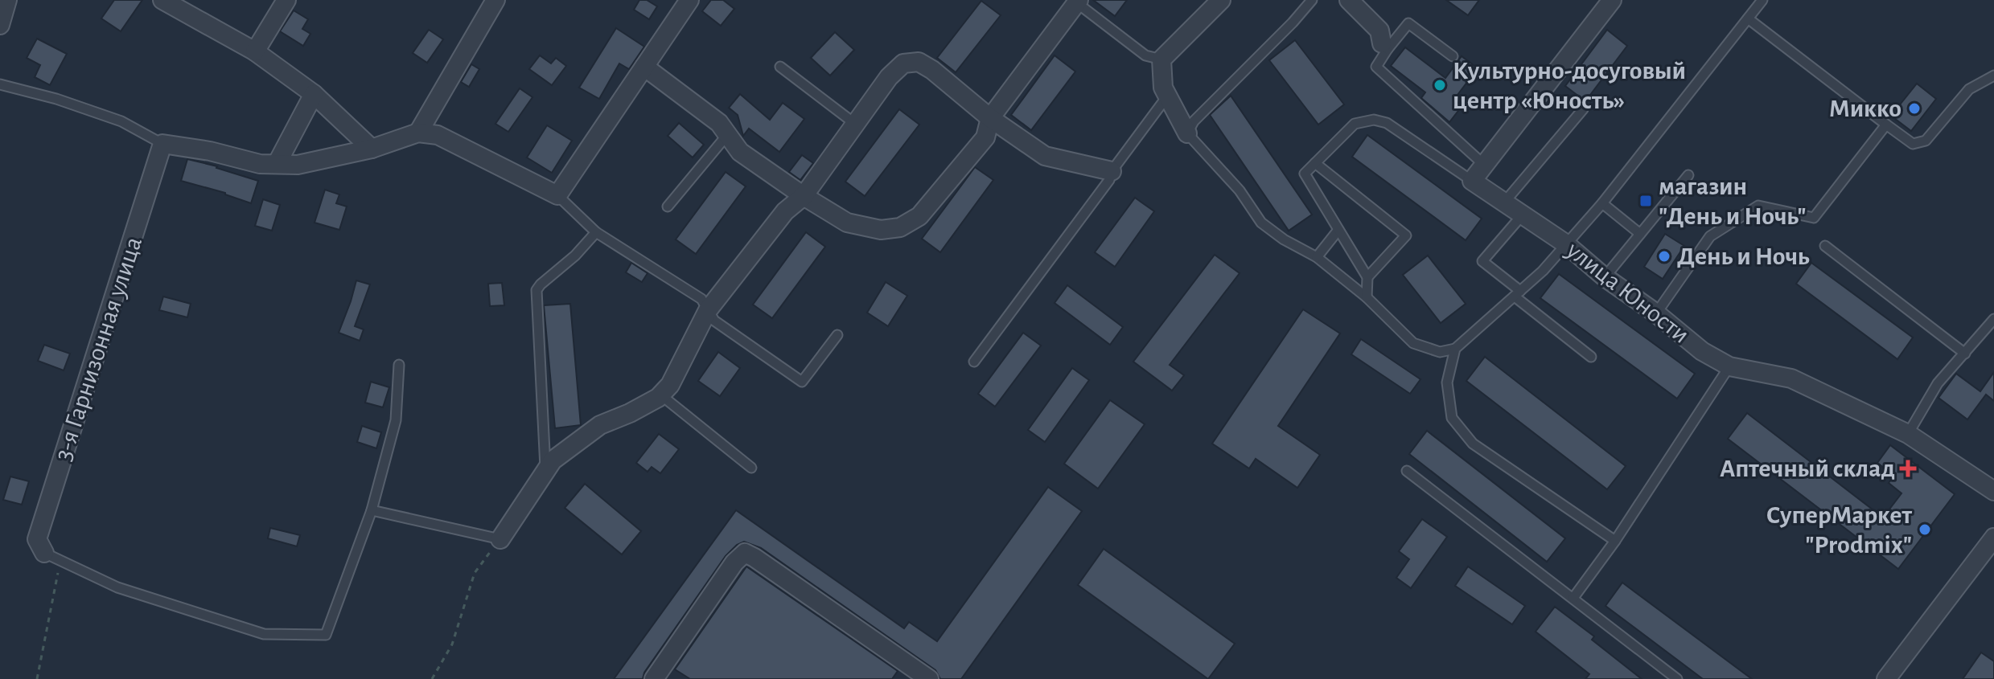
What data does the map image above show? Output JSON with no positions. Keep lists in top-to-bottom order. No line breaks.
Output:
{"streets":{"street":["улица Юности","3-я Гарнизонная улица"]},"places":{"other":["Культурно-досуговый центр «Юность»","Микко","День и Ночь","СуперМаркет \"Prodmix\""],"transit":["магазин \"День и Ночь\""],"health":["Аптечный склад"]}}
